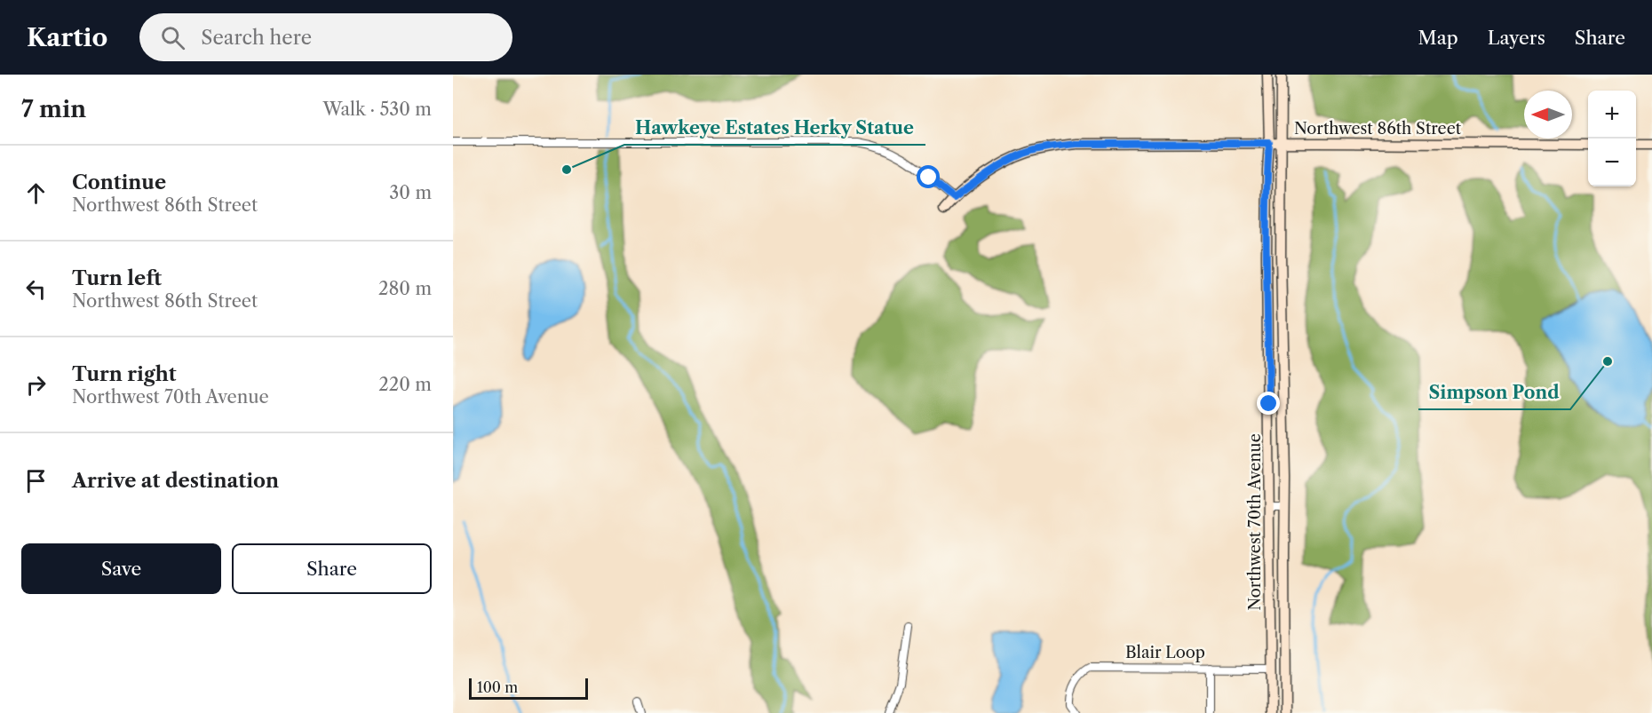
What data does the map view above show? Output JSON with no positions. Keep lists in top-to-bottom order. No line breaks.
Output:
{"streets":{"main road":["Northwest 86th Street","Northwest 70th Avenue"],"street":["Blair Loop"]},"crossings":[["Northwest 86th Street","Northwest 70th Avenue"],["Northwest 70th Avenue","Blair Loop"]],"places":["Hawkeye Estates Herky Statue","Simpson Pond"],"scale_bar":"100 m","north":"left","page":{"header":"Kartio","search":"Search here","nav":["Map","Layers","Share"],"heading":["7 min","Walk · 530 m"],"map_buttons":["+","−"],"list":[["Continue","Northwest 86th Street","30 m"],["Turn left","Northwest 86th Street","280 m"],["Turn right","Northwest 70th Avenue","220 m"],"Arrive at destination"],"buttons":["Save","Share"],"scale":"100 m"}}
